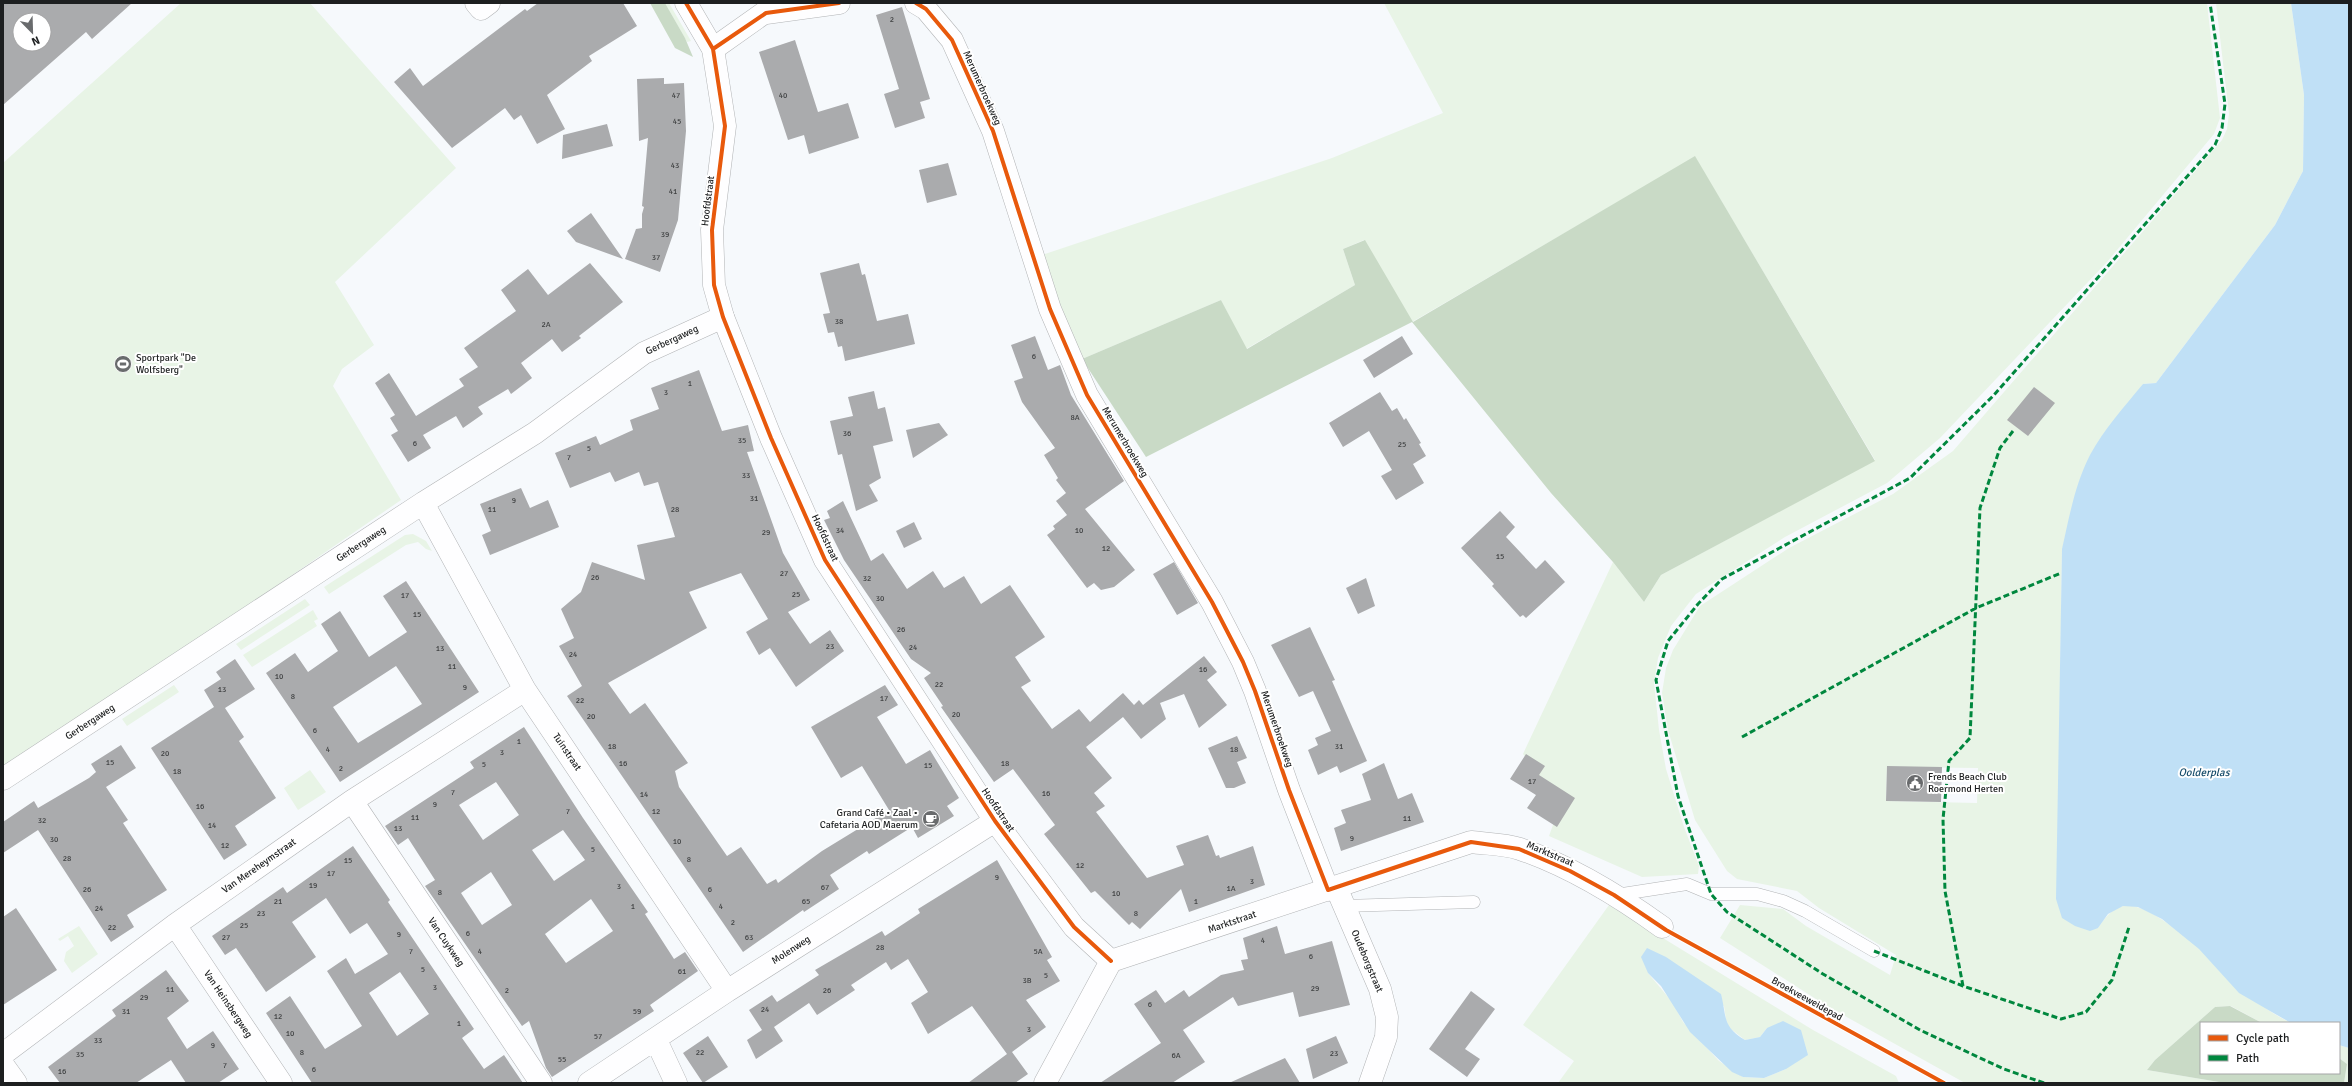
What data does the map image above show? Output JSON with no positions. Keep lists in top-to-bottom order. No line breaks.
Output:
{"streets":{"street":["Merumerbroekweg","Hoofdstraat","Gerbergaweg","Tuinstraat","Marktstraat","Van Mereheymstraat","Van Cuykweg","Molenweg","Oudeborgstraat","Van Heinsbergweg"],"cycle path":["Broekveeweidepad"]},"crossings":[["Merumerbroekweg","Marktstraat"],["Merumerbroekweg","Oudeborgstraat"],["Hoofdstraat","Gerbergaweg"],["Hoofdstraat","Marktstraat"],["Hoofdstraat","Molenweg"],["Gerbergaweg","Tuinstraat"],["Tuinstraat","Van Mereheymstraat"],["Tuinstraat","Molenweg"],["Marktstraat","Oudeborgstraat"],["Van Mereheymstraat","Van Cuykweg"],["Van Mereheymstraat","Van Heinsbergweg"]],"water":["Oolderplas"],"places":{"sports":["Sportpark \"De Wolfsberg\""],"public building":["Frends Beach Club Roermond Herten"],"cafe":["Grand Café • Zaal • Cafetaria AOD Maerum"]},"house_numbers":["2","47","40","45","43","41","39","37","38","2A","6","1","3","8A","36","35","6","25","5","7","33","31","9","11","28","34","10","29","12","15","27","26","32","25","17","30","15","26","23","24","13","24","11","16","10","22","9","13","8","17","22","20","20","6","1","18","31","4","18","3","20","15","16","18","5","15","2","18","17","7","16","14","9","16","7","12","11","11","32","14","13","9","30","10","12","5","28","8","15","12","17","9","3","19","3","67","1A","26","6","8","10","21","65","1","1","4","24","23","8","2","25","22","6","9","27","63","4","28","7","4","5A","6","5","61","5","3B","3","29","11","2","26","29","6","24","31","59","12","1","3","10","57","33","9","8","22","23","35","6A","55","7","6","16"],"legend":["Cycle path","Path"],"north":"bottom right"}
